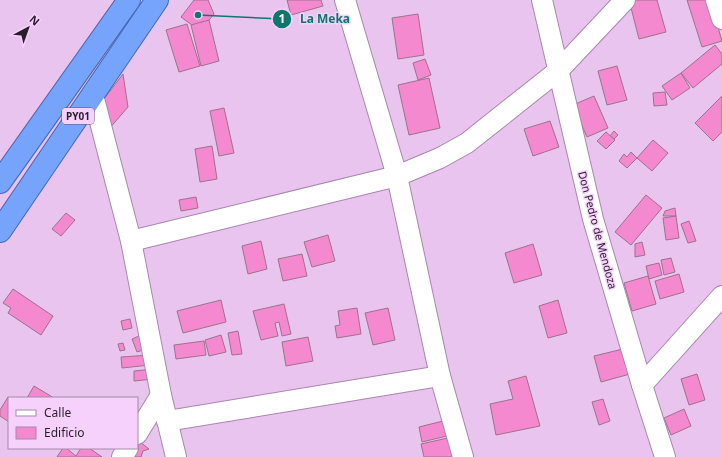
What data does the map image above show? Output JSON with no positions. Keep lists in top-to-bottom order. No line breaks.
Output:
{"streets":{"highway":["PY01"],"street":["Don Pedro de Mendoza"]},"places":["La Meka"],"legend":["Calle","Edificio"],"north":"top right"}
